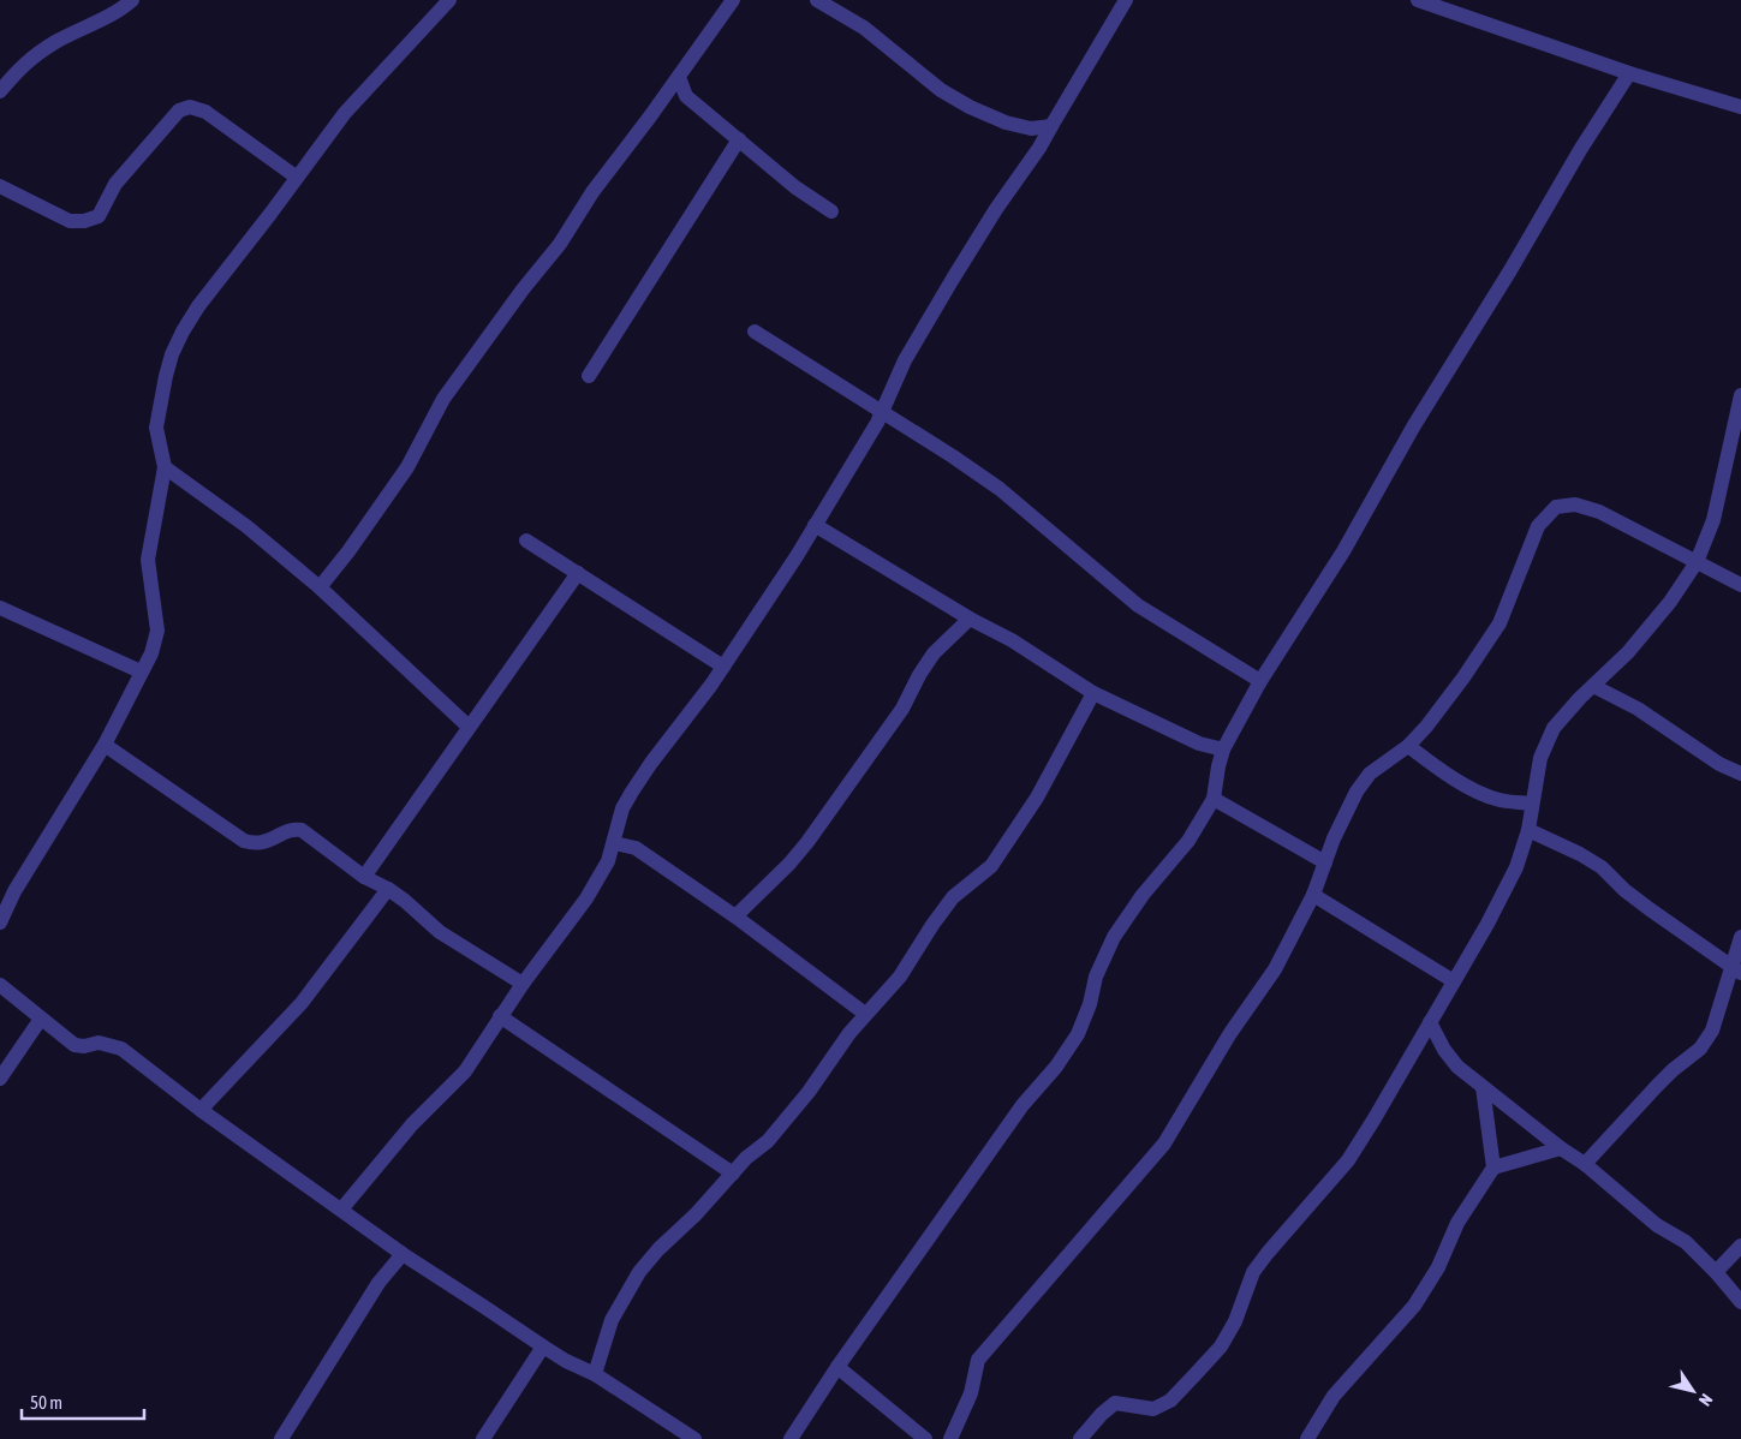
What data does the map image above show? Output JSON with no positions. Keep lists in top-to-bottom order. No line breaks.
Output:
{"scale_bar":"50 m","north":"bottom right"}
